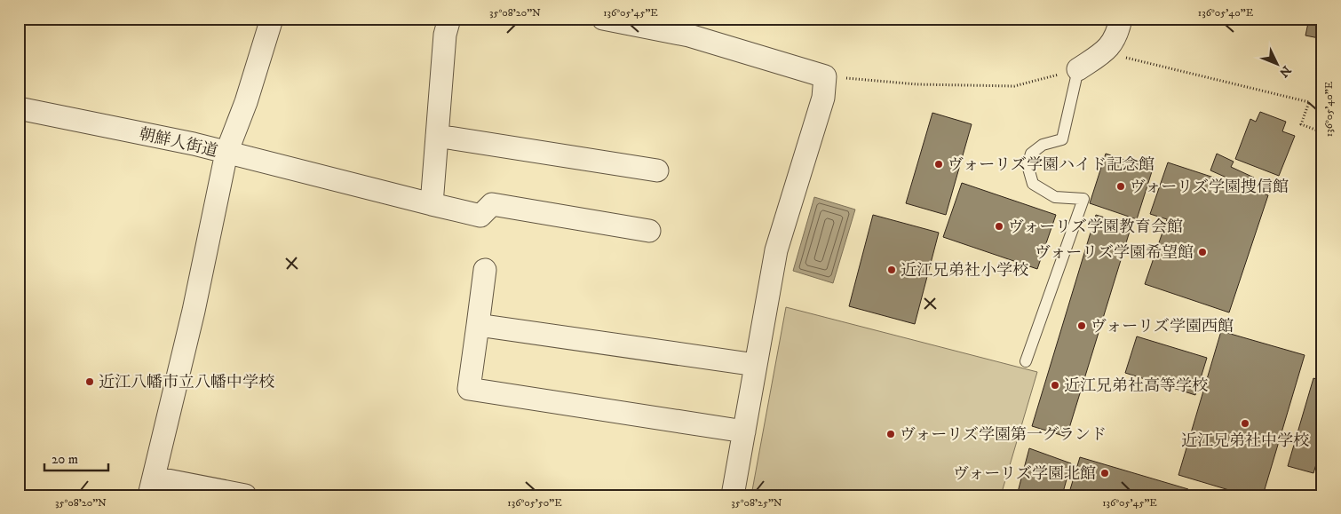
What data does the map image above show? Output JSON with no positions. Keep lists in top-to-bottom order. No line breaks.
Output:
{"streets":{"street":["朝鮮人街道"]},"places":["ヴォーリズ学園ハイド記念館","ヴォーリズ学園捜信館","ヴォーリズ学園教育会館","ヴォーリズ学園希望館","近江兄弟社小学校","ヴォーリズ学園西館","近江八幡市立八幡中学校","近江兄弟社高等学校","近江兄弟社中学校","ヴォーリズ学園第一グランド","ヴォーリズ学園北館"],"scale_bar":"20 m","north":"bottom right","coordinates":["35°08'20\"N","136°05'45\"E","136°05'40\"E","136°05'50\"E","35°08'25\"N"]}
